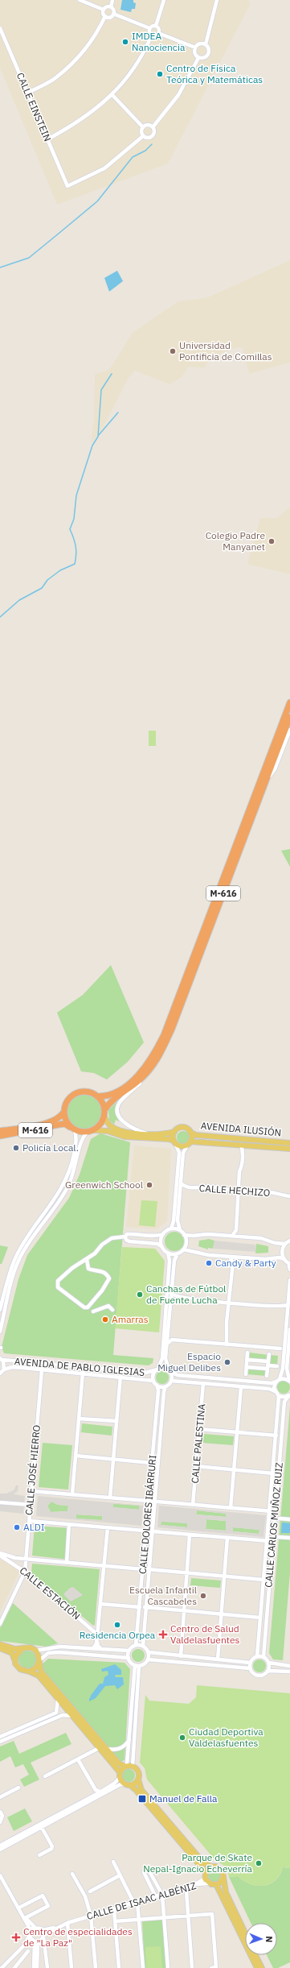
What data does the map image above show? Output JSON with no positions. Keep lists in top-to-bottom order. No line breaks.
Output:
{"streets":{"highway":["M-616"],"main road":["AVENIDA ILUSIÓN"],"street":["CALLE EINSTEIN","CALLE HECHIZO","AVENIDA DE PABLO IGLESIAS","CALLE PALESTINA","CALLE JOSÉ HIERRO","CALLE DOLORES IBÁRRURI","CALLE CARLOS MUÑOZ RUIZ","CALLE ESTACIÓN","CALLE DE ISAAC ALBÉNIZ"]},"crossings":[["AVENIDA DE PABLO IGLESIAS","CALLE JOSÉ HIERRO"],["AVENIDA DE PABLO IGLESIAS","CALLE DOLORES IBÁRRURI"],["CALLE JOSÉ HIERRO","CALLE ESTACIÓN"],["CALLE DOLORES IBÁRRURI","CALLE ESTACIÓN"]],"places":{"other":["IMDEA Nanociencia","Centro de Física Teórica y Matemáticas","Universidad Pontificia de Comillas","Colegio Padre Manyanet","Policía Local.","Greenwich School","Candy & Party","Canchas de Fútbol de Fuente Lucha","Amarras","Espacio Miguel Delibes","ALDI","Escuela Infantil Cascabeles","Residencia Orpea","Ciudad Deportiva Valdelasfuentes","Parque de Skate Nepal-Ignacio Echeverría"],"health":["Centro de Salud Valdelasfuentes","Centro de especialidades de \"La Paz\""],"transit":["Manuel de Falla"]},"north":"right"}
